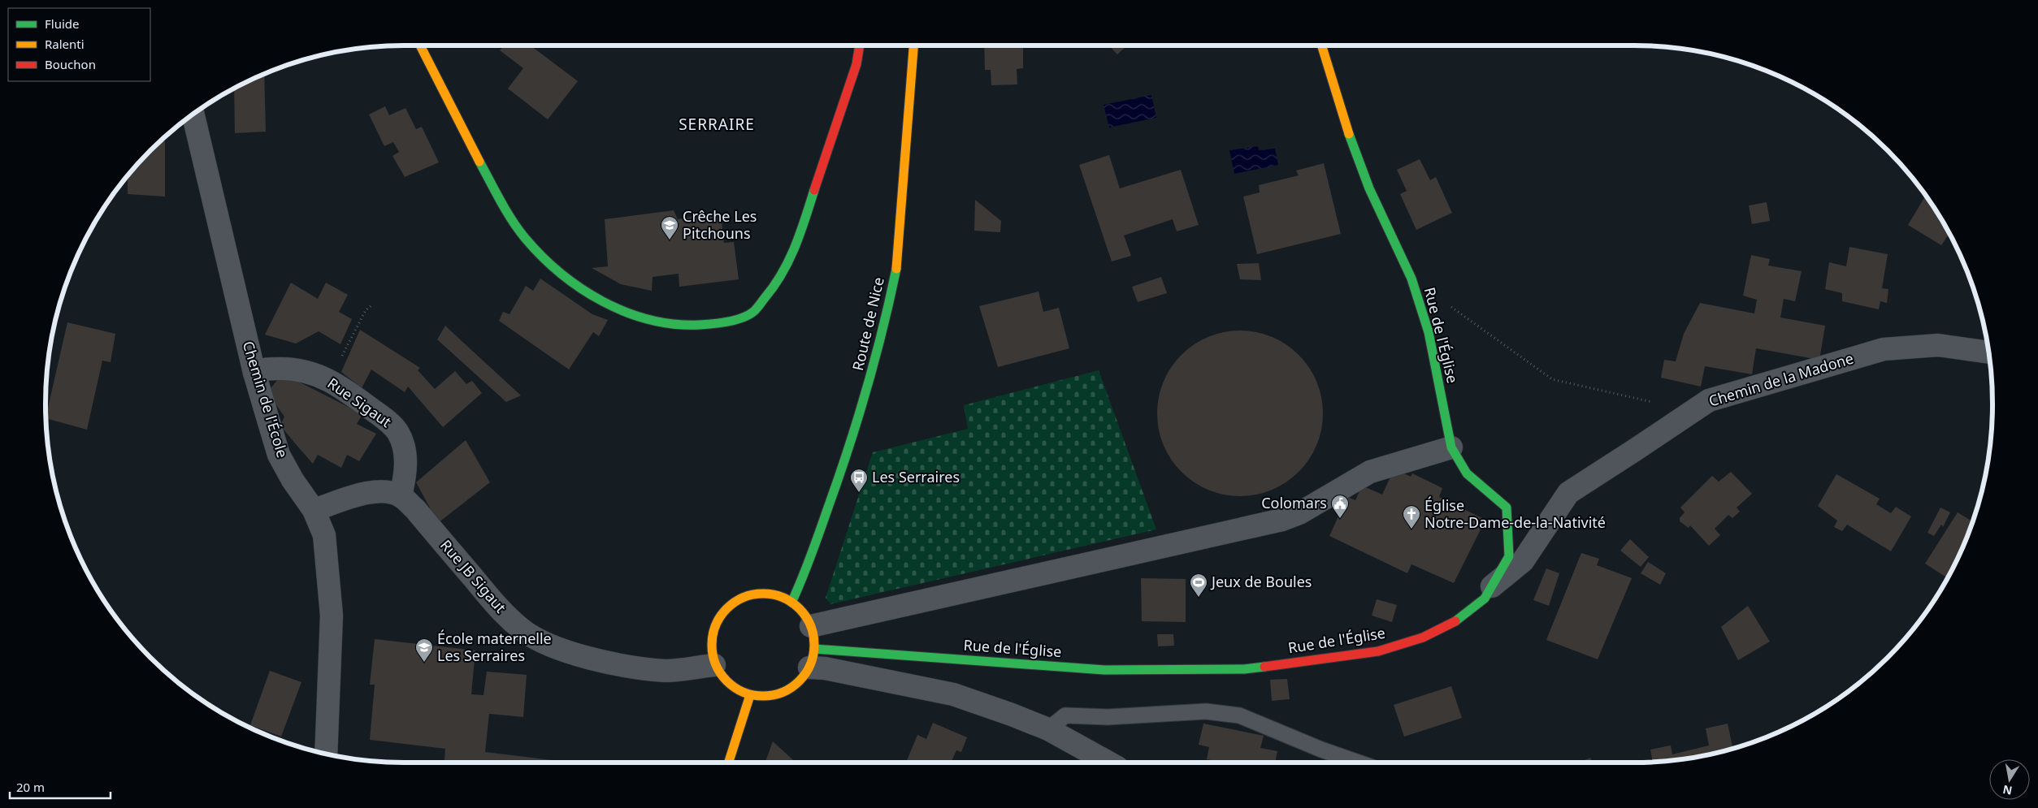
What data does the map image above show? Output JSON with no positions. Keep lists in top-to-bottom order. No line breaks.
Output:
{"streets":{"street":["Route de Nice","Rue de l'Église","Chemin de la Madone","Chemin de l'École","Rue Sigaut","Rue JB Sigaut"]},"crossings":[["Route de Nice","Rue de l'Église"],["Route de Nice","Rue JB Sigaut"],["Rue de l'Église","Chemin de la Madone"],["Rue de l'Église","Rue JB Sigaut"],["Chemin de l'École","Rue Sigaut"],["Chemin de l'École","Rue JB Sigaut"],["Rue Sigaut","Rue JB Sigaut"]],"districts":["SERRAIRE"],"places":{"school or university":["Crêche Les Pitchouns","École maternelle Les Serraires"],"bus stop":["Les Serraires"],"public building":["Colomars"],"church":["Église Notre-Dame-de-la-Nativité"],"sports":["Jeux de Boules"]},"legend":["Fluide","Ralenti","Bouchon"],"scale_bar":"20 m","north":"bottom"}
